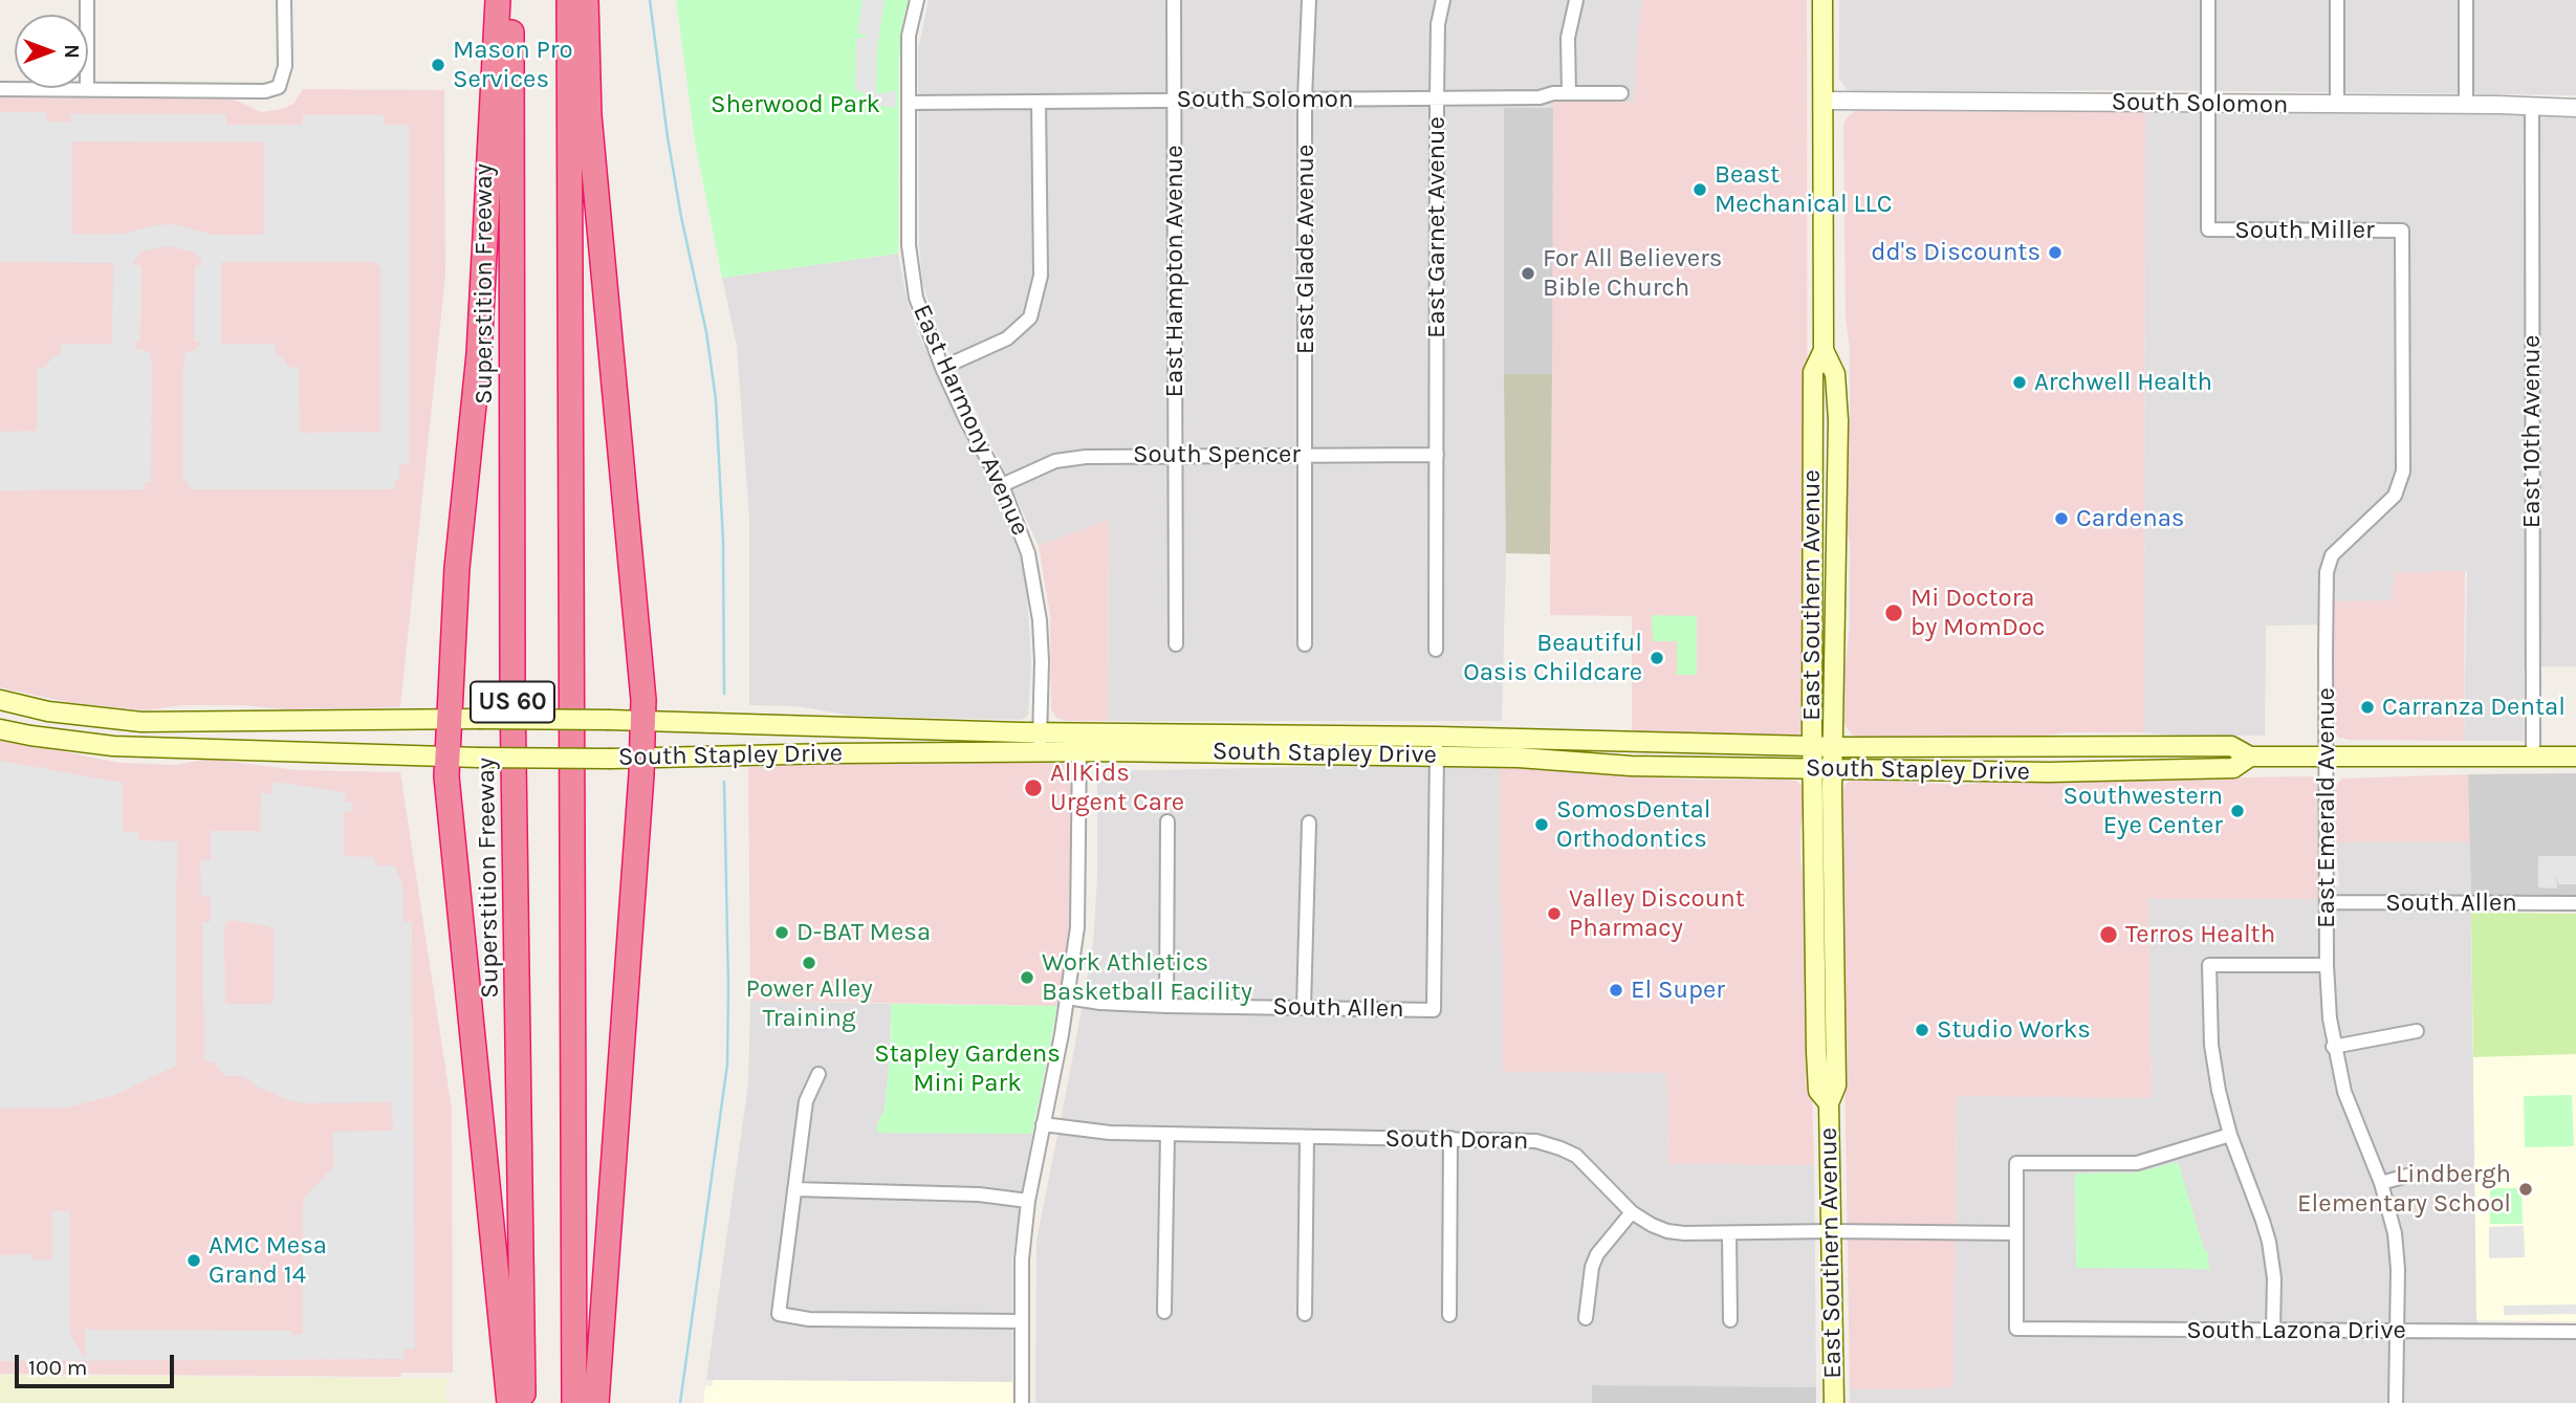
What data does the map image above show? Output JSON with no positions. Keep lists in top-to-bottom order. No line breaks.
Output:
{"streets":{"highway":["Superstition Freeway","US 60"],"main road":["East Southern Avenue","South Stapley Drive"],"street":["South Solomon","East Garnet Avenue","South Miller","East Glade Avenue","East Hampton Avenue","East Harmony Avenue","East 10th Avenue","South Spencer","East Emerald Avenue","South Allen","South Doran","South Lazona Drive"]},"crossings":[["South Solomon","East Garnet Avenue"],["South Solomon","South Miller"],["South Solomon","East Glade Avenue"],["South Solomon","East Hampton Avenue"],["South Solomon","East Harmony Avenue"],["South Solomon","East 10th Avenue"],["South Solomon","East Southern Avenue"],["East Garnet Avenue","South Spencer"],["South Miller","East Emerald Avenue"],["East Glade Avenue","South Spencer"],["East Hampton Avenue","South Spencer"],["East Harmony Avenue","South Spencer"],["East Harmony Avenue","South Stapley Drive"],["East 10th Avenue","South Stapley Drive"],["East Southern Avenue","South Stapley Drive"],["East Southern Avenue","South Doran"],["South Stapley Drive","East Emerald Avenue"],["South Stapley Drive","South Allen"],["East Emerald Avenue","South Allen"],["East Emerald Avenue","South Lazona Drive"],["South Doran","South Lazona Drive"]],"parks":["Sherwood Park","Stapley Gardens Mini Park"],"places":["Mason Pro Services","Beast Mechanical LLC","dd's Discounts","For All Believers Bible Church","Archwell Health","Cardenas","Mi Doctora by MomDoc","Beautiful Oasis Childcare","Carranza Dental","AllKids Urgent Care","Southwestern Eye Center","SomosDental Orthodontics","Valley Discount Pharmacy","D-BAT Mesa","Terros Health","Power Alley Training","Work Athletics Basketball Facility","El Super","Studio Works","Lindbergh Elementary School","AMC Mesa Grand 14"],"scale_bar":"100 m","north":"right"}
